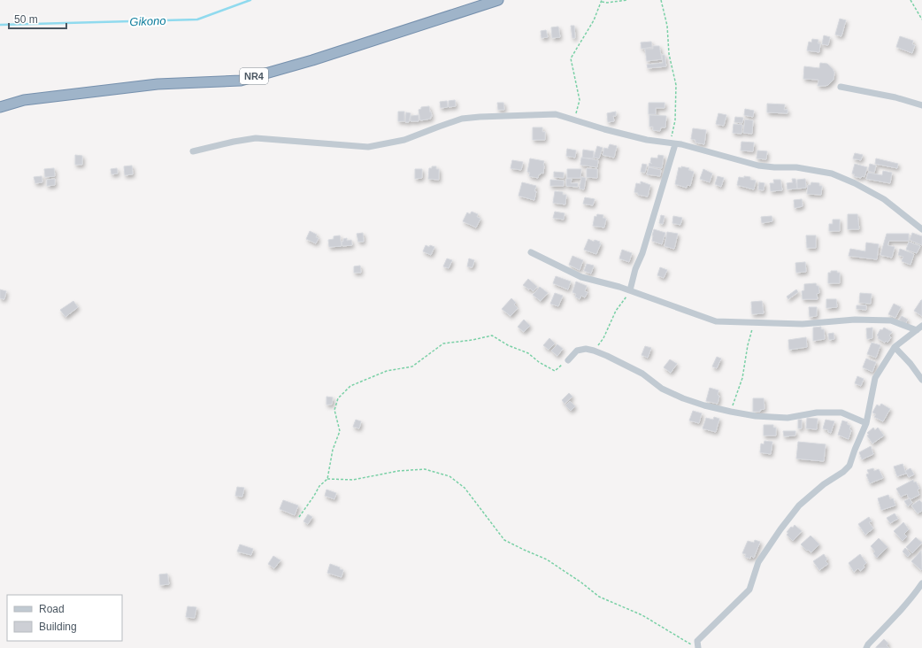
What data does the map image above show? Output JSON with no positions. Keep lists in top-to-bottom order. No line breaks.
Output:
{"streets":{"highway":["NR4"]},"water":["Gikono"],"legend":["Road","Building"],"scale_bar":"50 m"}
